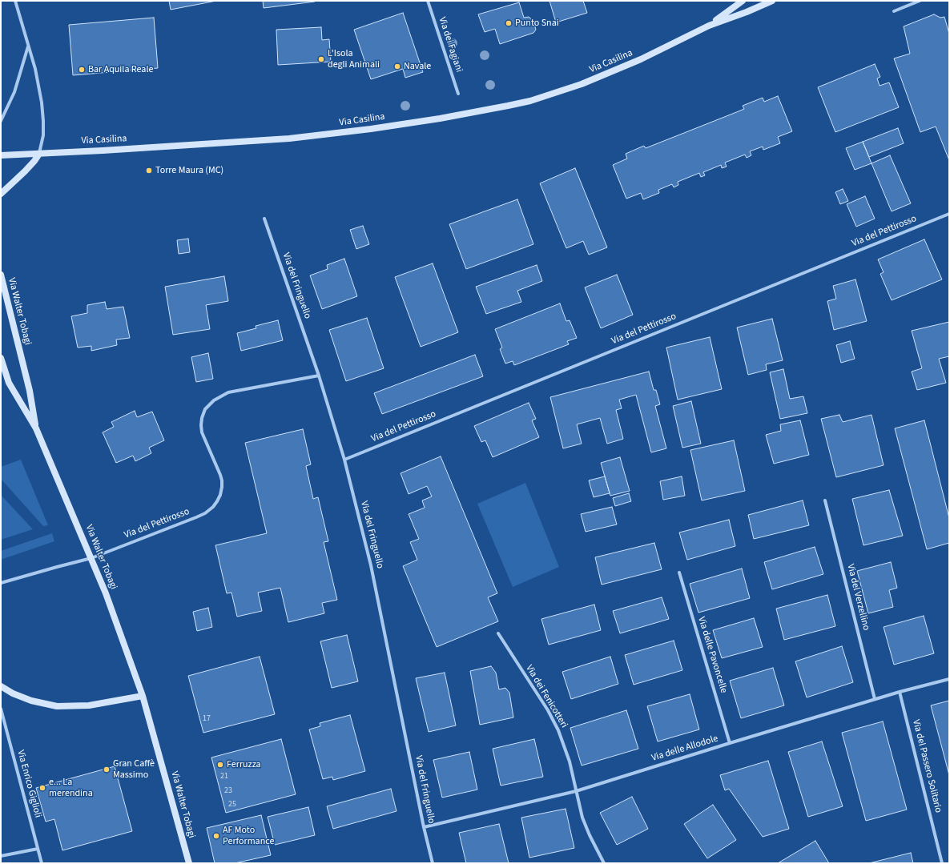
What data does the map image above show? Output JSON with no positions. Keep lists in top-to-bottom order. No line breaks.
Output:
{"streets":{"street":["Via dei Fagiani","Via Casilina","Via del Pettirosso","Via del Fringuello","Via Walter Tobagi","Via del Verzellino","Via delle Pavoncelle","Via dei Fenicotteri","Via delle Allodole","Via del Passero Solitario","Via Enrico Giglioli"]},"crossings":[["Via del Pettirosso","Via del Fringuello"],["Via del Pettirosso","Via Walter Tobagi"],["Via del Fringuello","Via delle Allodole"],["Via del Verzellino","Via delle Allodole"],["Via delle Pavoncelle","Via delle Allodole"],["Via dei Fenicotteri","Via delle Allodole"],["Via delle Allodole","Via del Passero Solitario"]],"places":["Punto Snai","L'Isola degli Animali","Navale","Bar Aquila Reale","Torre Maura (MC)","Ferruzza","Gran Caffè Massimo","e... La merendina","AF Moto Performance"],"house_numbers":["17","21","23","25"]}
